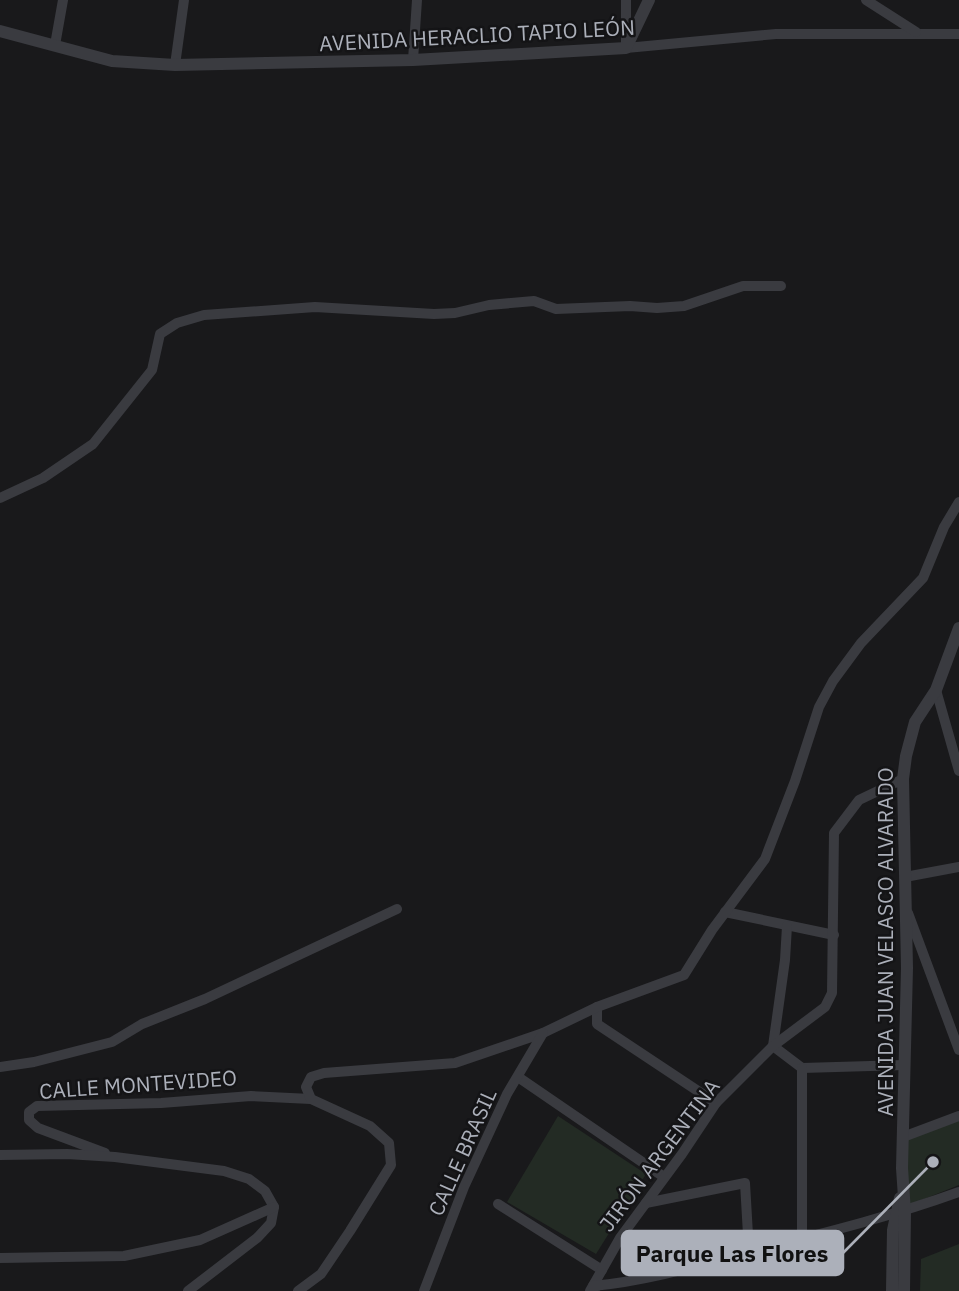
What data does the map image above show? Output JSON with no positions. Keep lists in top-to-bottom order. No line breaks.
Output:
{"streets":{"street":["AVENIDA HERACLIO TAPIO LEÓN","AVENIDA JUAN VELASCO ALVARADO","CALLE MONTEVIDEO","CALLE BRASIL","JIRÓN ARGENTINA"]},"crossings":[["AVENIDA JUAN VELASCO ALVARADO","JIRÓN ARGENTINA"]],"places":["Parque Las Flores"]}
